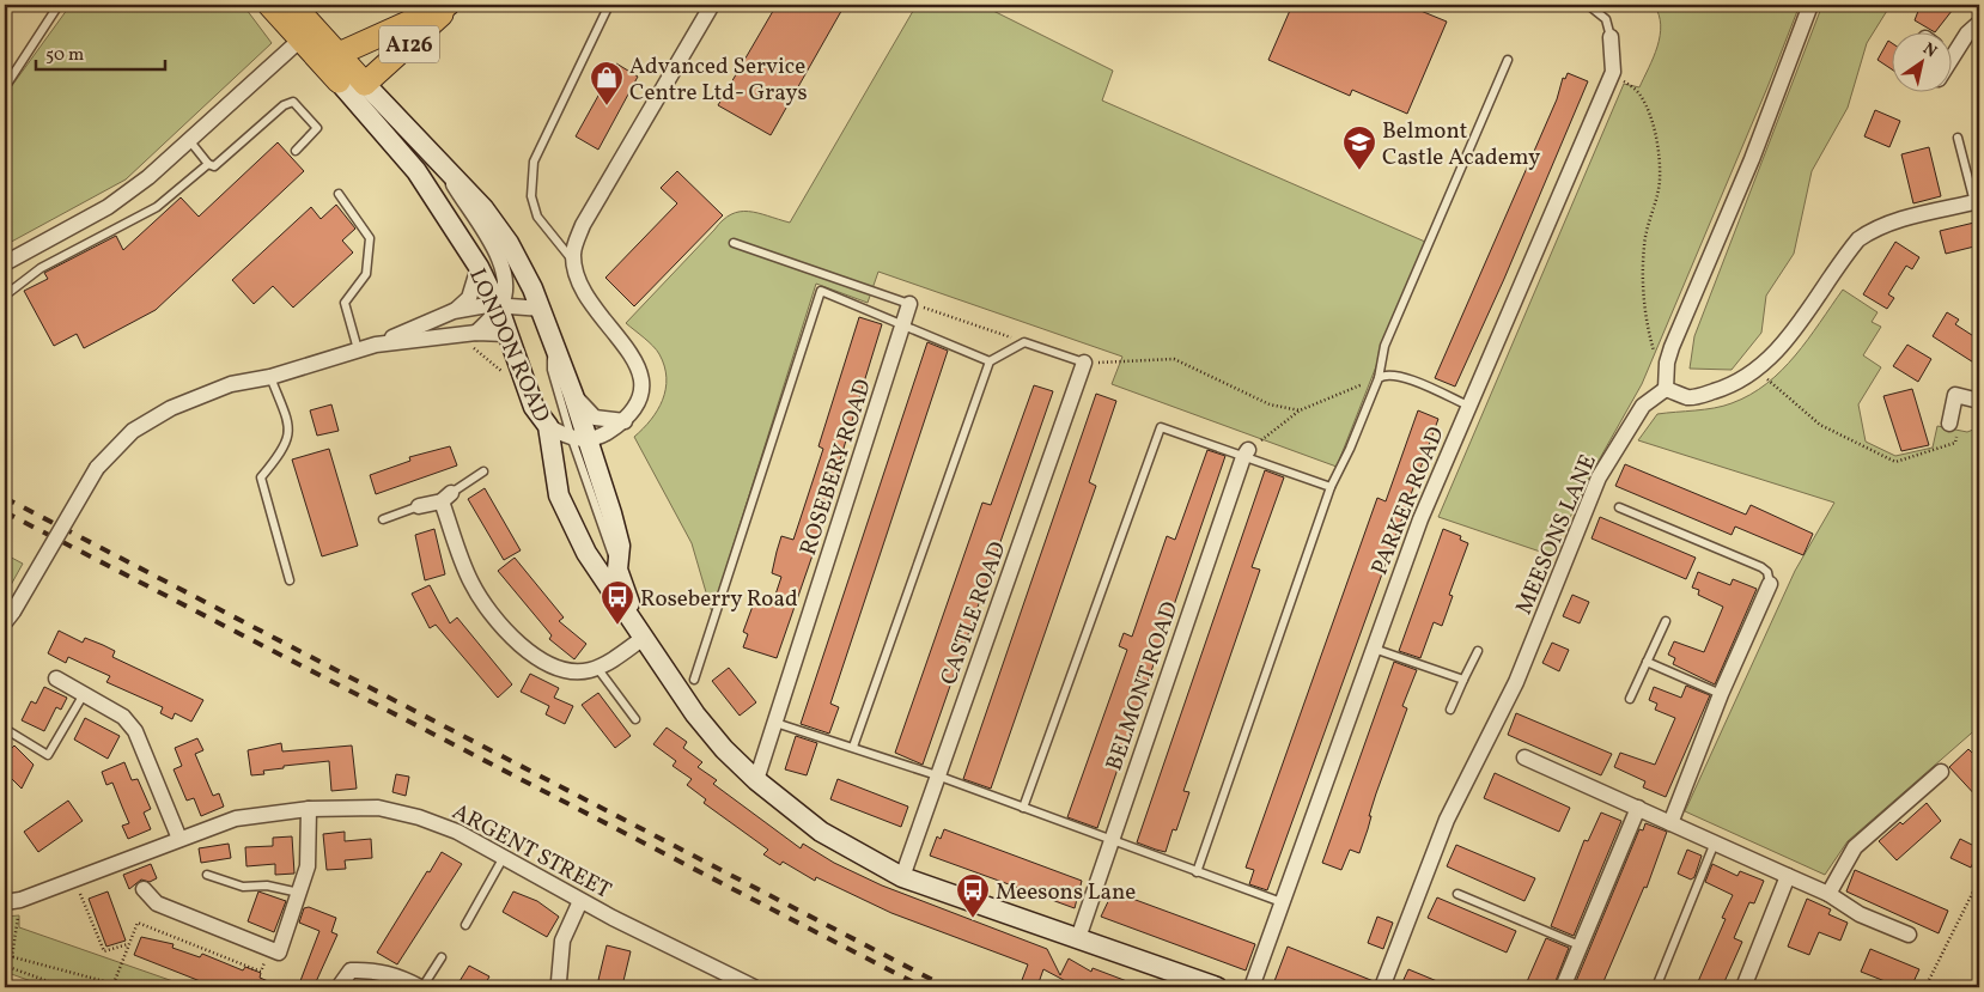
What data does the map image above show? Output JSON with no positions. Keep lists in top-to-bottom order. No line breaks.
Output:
{"streets":{"main road":["A126","LONDON ROAD"],"street":["ROSEBERY ROAD","PARKER ROAD","MEESONS LANE","CASTLE ROAD","BELMONT ROAD","ARGENT STREET"]},"crossings":[["A126","LONDON ROAD"],["LONDON ROAD","ROSEBERY ROAD"],["LONDON ROAD","CASTLE ROAD"],["LONDON ROAD","BELMONT ROAD"]],"places":{"shop":["Advanced Service Centre Ltd- Grays"],"school or university":["Belmont Castle Academy"],"bus stop":["Roseberry Road","Meesons Lane"]},"scale_bar":"50 m","north":"top right"}
